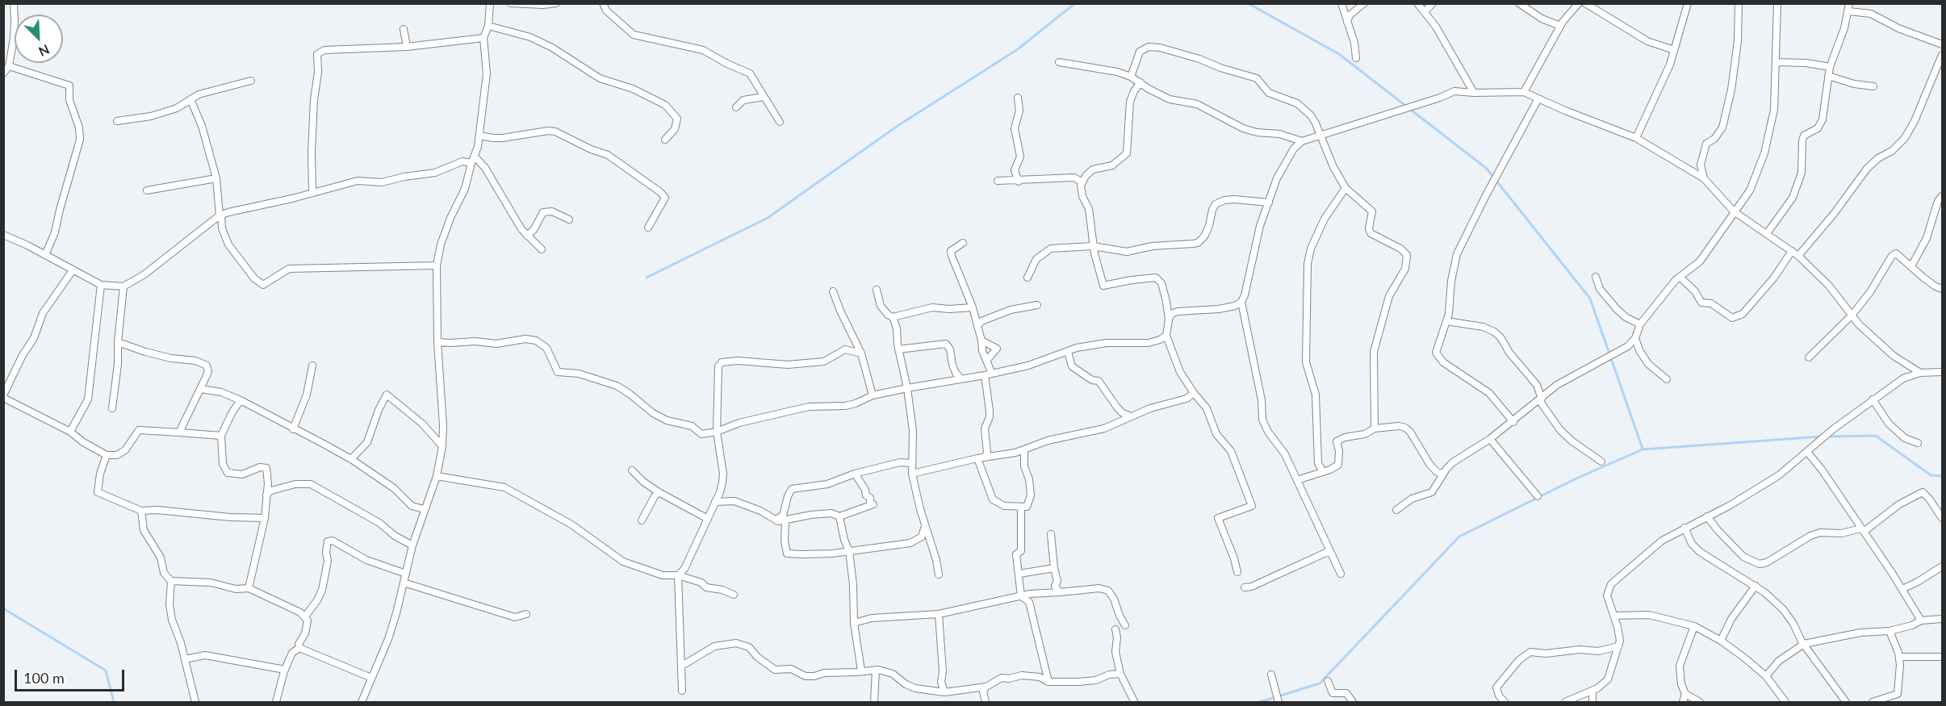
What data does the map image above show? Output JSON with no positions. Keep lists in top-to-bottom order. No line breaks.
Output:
{"scale_bar":"100 m","north":"bottom right"}
